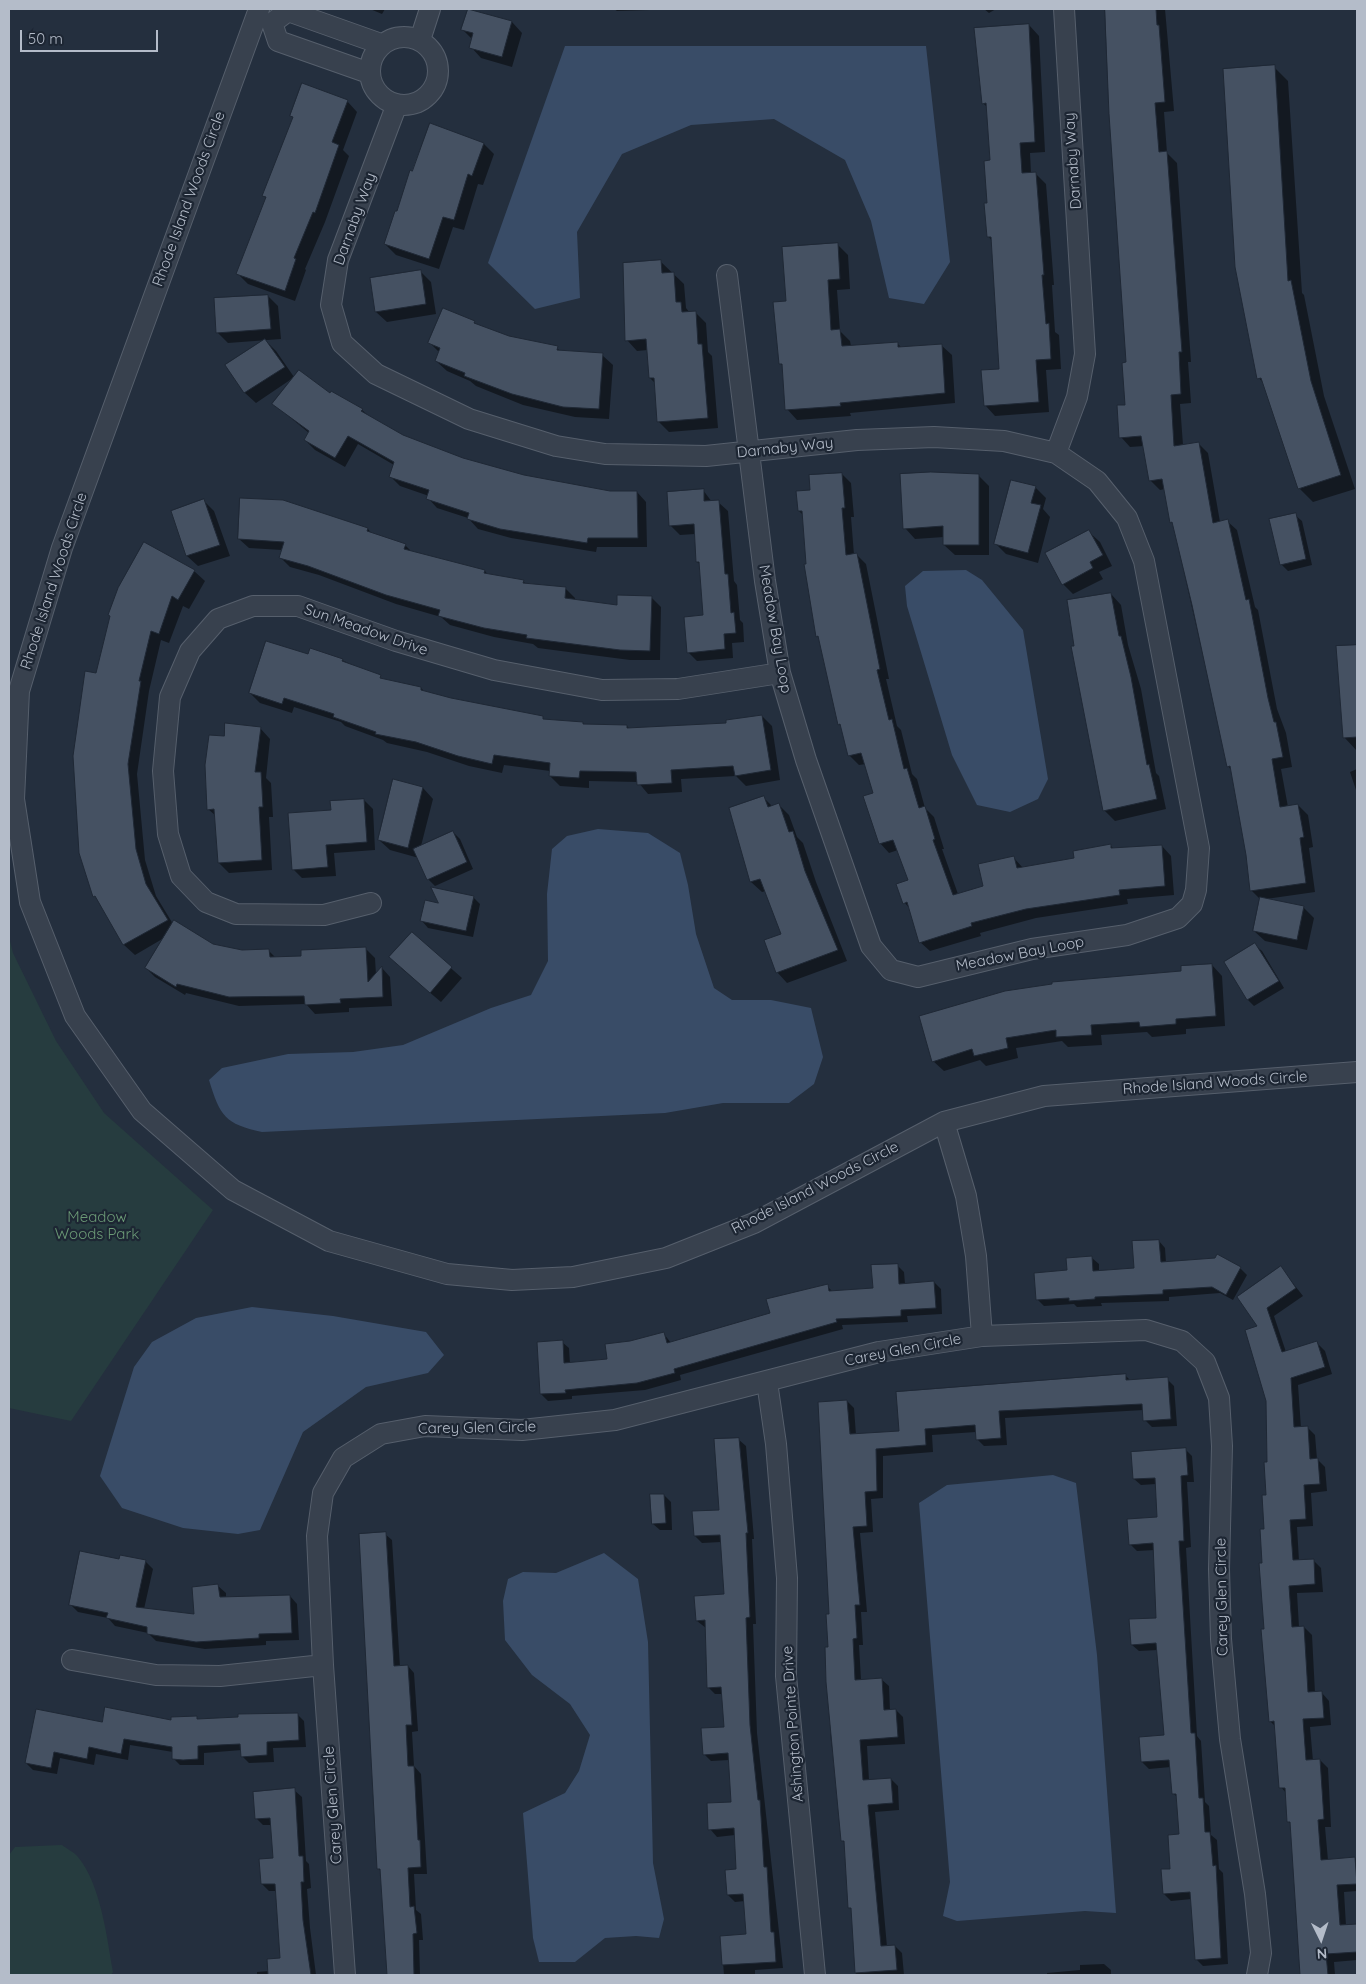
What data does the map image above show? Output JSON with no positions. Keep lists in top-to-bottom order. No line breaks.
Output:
{"streets":{"street":["Darnaby Way","Rhode Island Woods Circle","Meadow Bay Loop","Sun Meadow Drive","Carey Glen Circle","Ashington Pointe Drive"]},"crossings":[["Darnaby Way","Meadow Bay Loop"],["Rhode Island Woods Circle","Carey Glen Circle"],["Meadow Bay Loop","Sun Meadow Drive"],["Carey Glen Circle","Ashington Pointe Drive"]],"parks":["Meadow Woods Park"],"scale_bar":"50 m","north":"bottom"}
